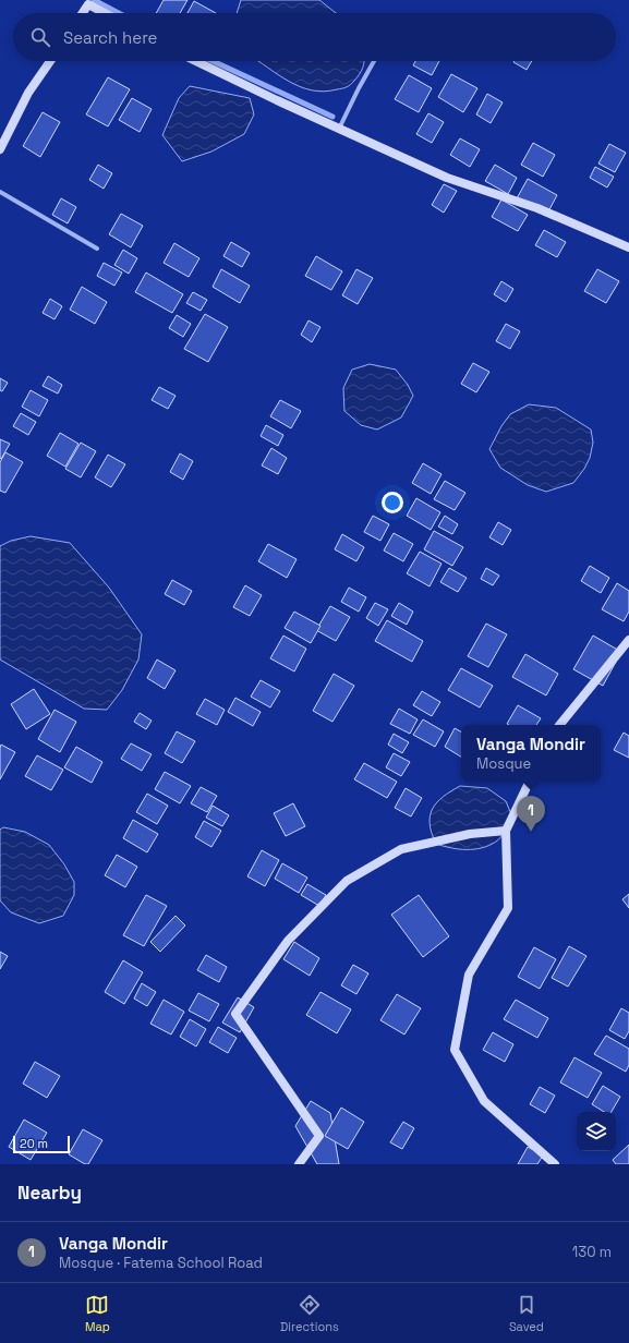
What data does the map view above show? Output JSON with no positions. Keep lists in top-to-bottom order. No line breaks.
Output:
{"scale_bar":"20 m","page":{"search":"Search here","popup":["Vanga Mondir","Mosque"],"pins":"1","scale":"20 m","heading":"Nearby","list":[{"mark":"1","name":"Vanga Mondir","note":"Mosque · Fatema School Road","value":"130 m"}],"nav":["Map","Directions","Saved"]}}
